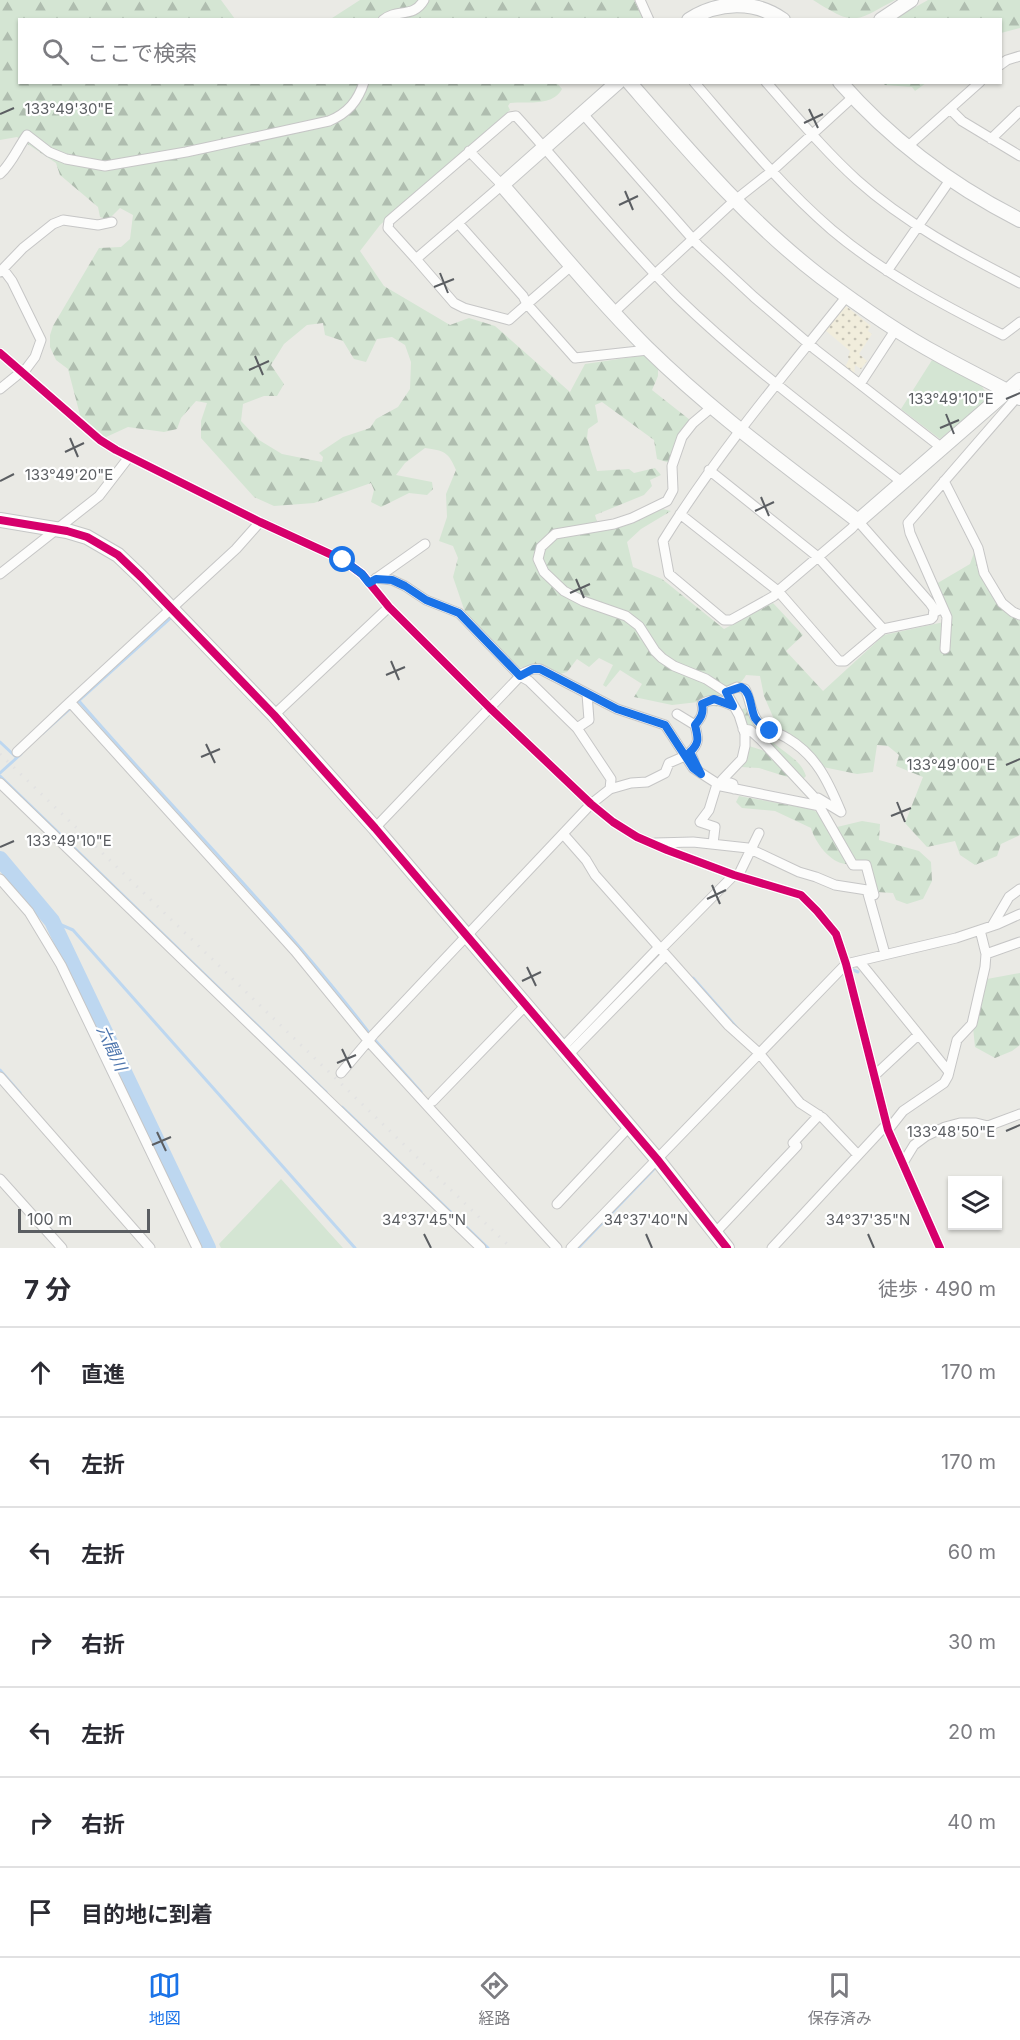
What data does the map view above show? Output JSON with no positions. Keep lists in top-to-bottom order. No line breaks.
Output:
{"water":["六間川"],"scale_bar":"100 m","page":{"search":"ここで検索","scale":"100 m","heading":["7 分","徒歩 · 490 m"],"list":[["直進","170 m"],["左折","170 m"],["左折","60 m"],["右折","30 m"],["左折","20 m"],["右折","40 m"],"目的地に到着"],"nav":["地図","経路","保存済み"]},"coordinates":["133°49'30\"E","133°49'10\"E","133°49'20\"E","133°49'00\"E","133°48'50\"E","34°37'45\"N","34°37'40\"N","34°37'35\"N"]}
